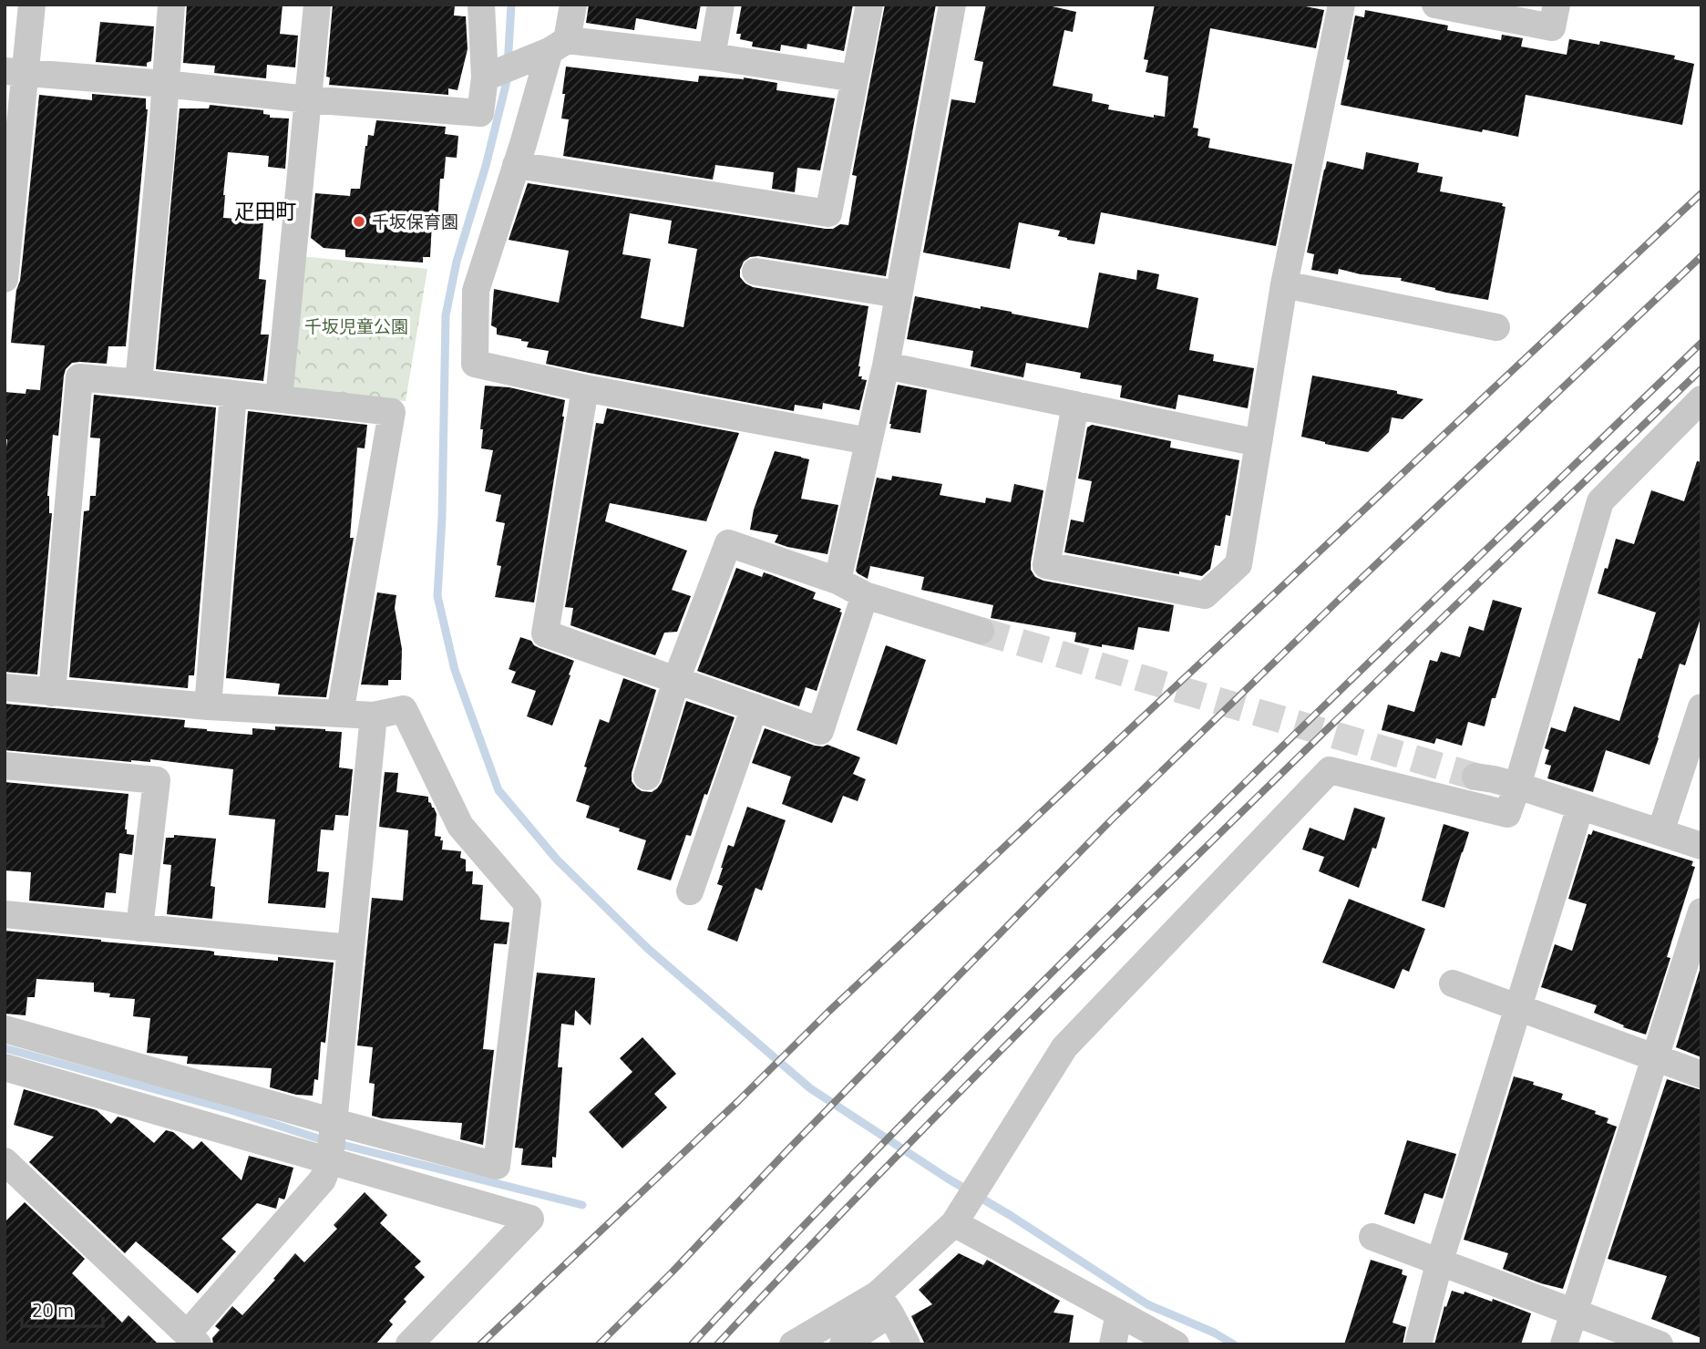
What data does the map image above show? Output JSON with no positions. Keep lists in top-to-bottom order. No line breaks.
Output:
{"districts":["疋田町"],"parks":["千坂児童公園"],"places":["千坂保育園"],"scale_bar":"20 m"}
